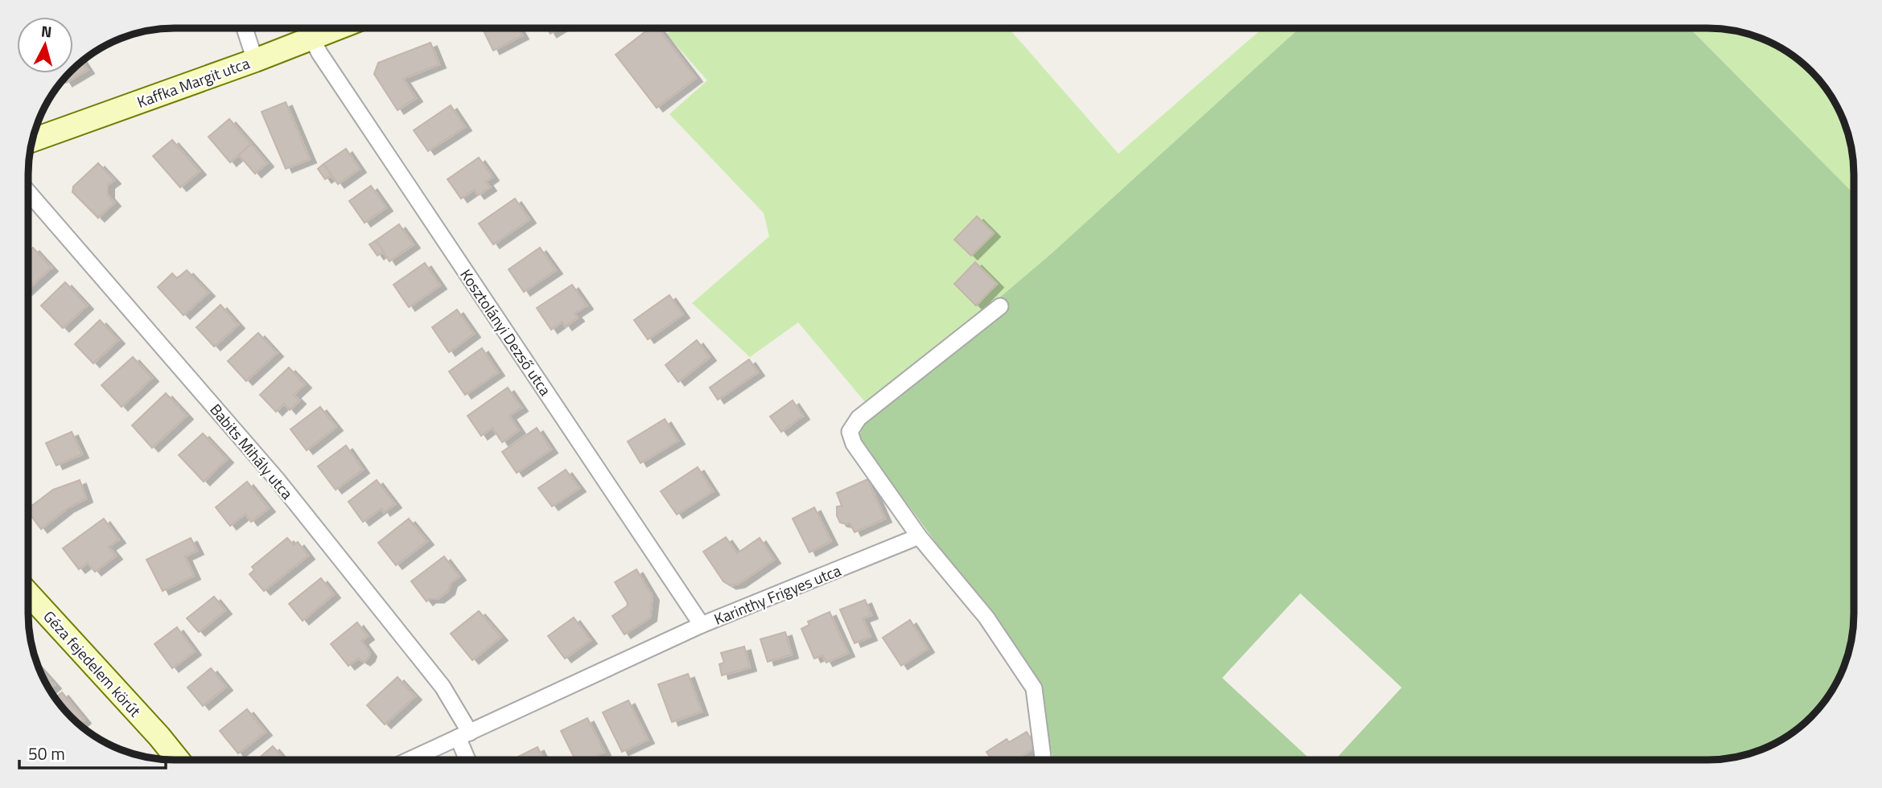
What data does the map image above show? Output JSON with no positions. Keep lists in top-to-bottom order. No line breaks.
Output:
{"streets":{"street":["Kaffka Margit utca","Kosztolányi Dezső utca","Babits Mihály utca","Karinthy Frigyes utca","Géza fejedelem körút"]},"crossings":[["Kaffka Margit utca","Kosztolányi Dezső utca"],["Kosztolányi Dezső utca","Karinthy Frigyes utca"],["Babits Mihály utca","Karinthy Frigyes utca"]],"scale_bar":"50 m","north":"top"}
